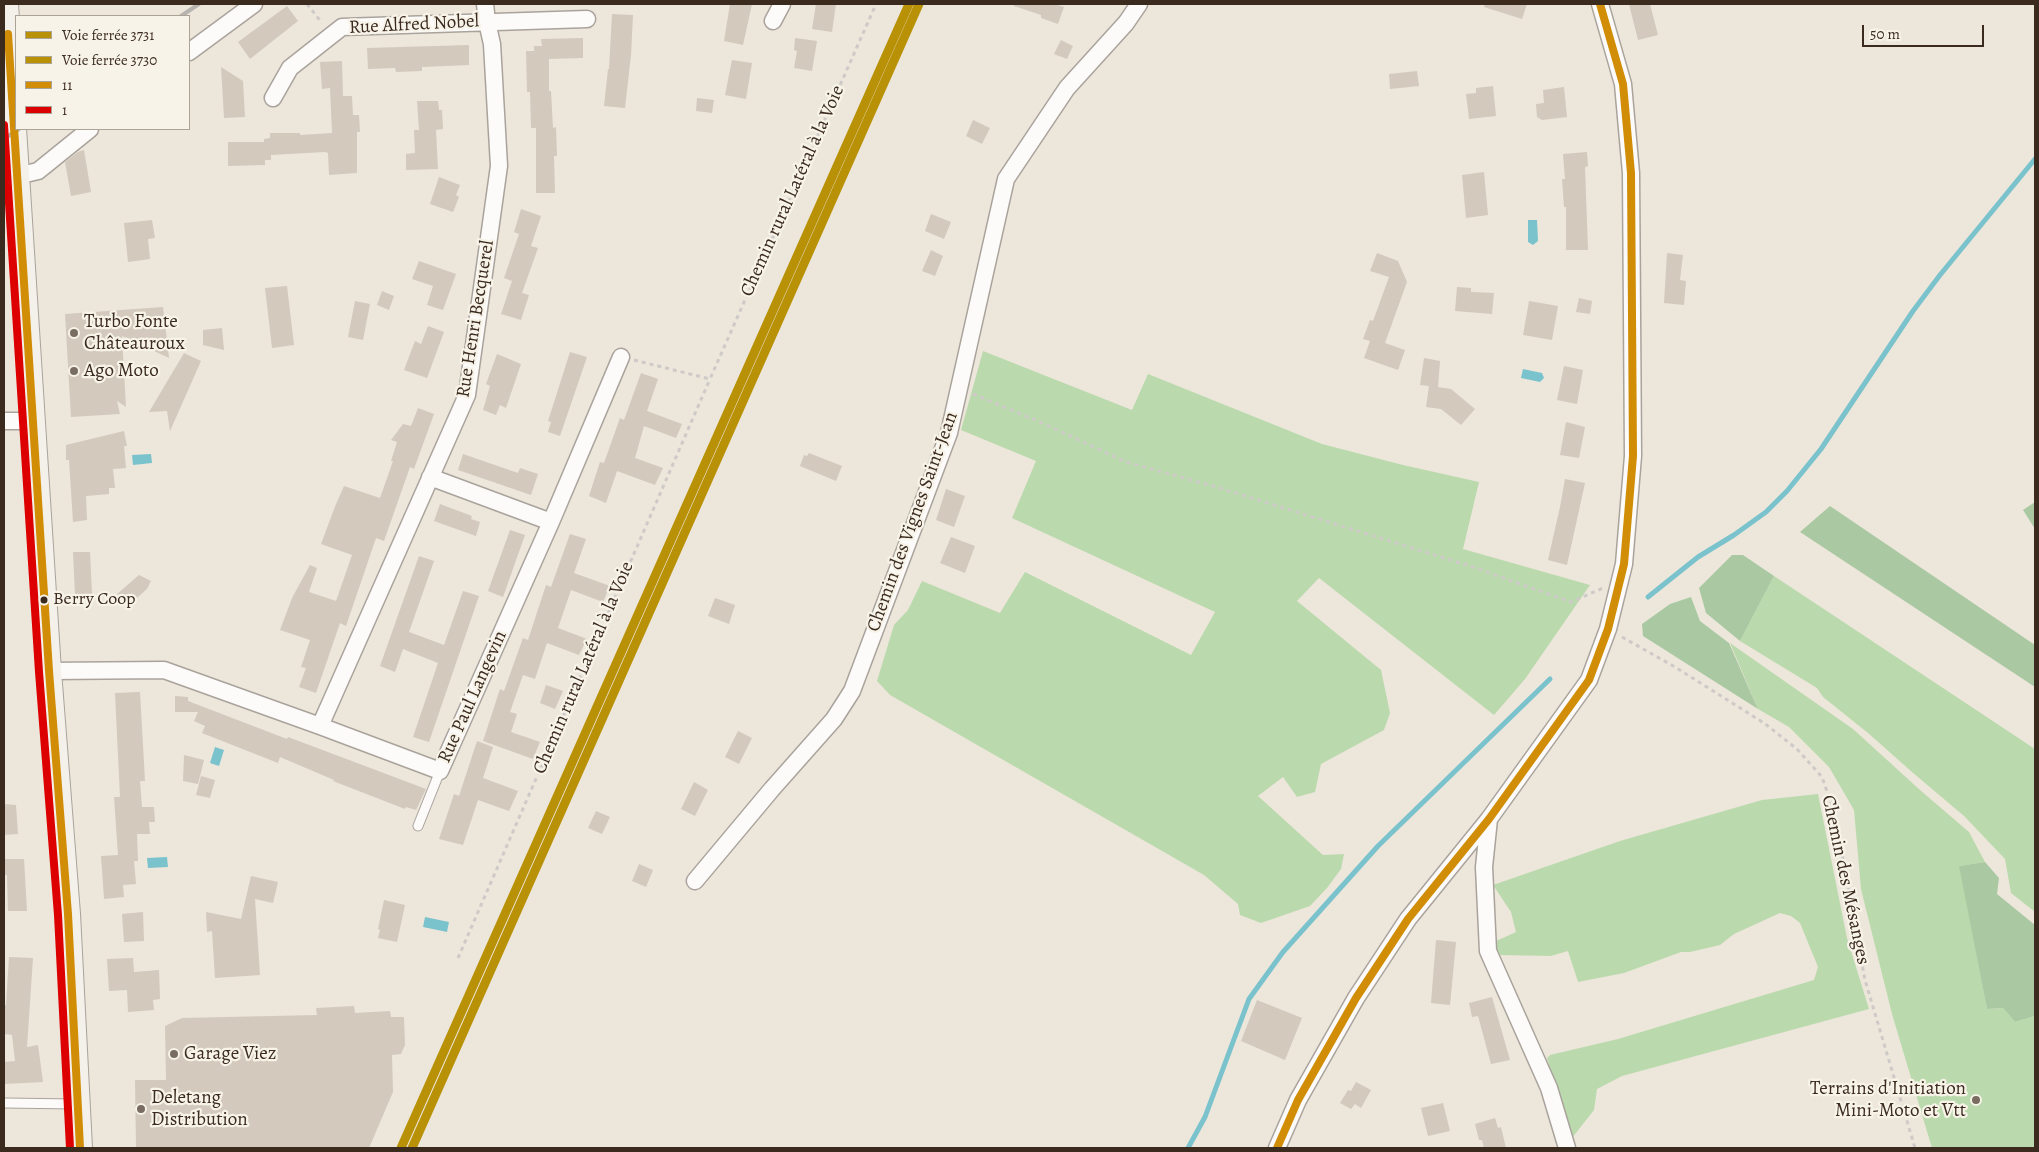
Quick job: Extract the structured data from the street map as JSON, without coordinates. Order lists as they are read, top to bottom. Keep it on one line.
{"streets":{"street":["Rue Alfred Nobel","Rue Henri Becquerel","Chemin des Vignes Saint-Jean","Rue Paul Langevin"],"path":["Chemin rural Latéral à la Voie","Chemin des Mésanges"]},"crossings":[["Rue Alfred Nobel","Rue Henri Becquerel"],["Rue Henri Becquerel","Rue Paul Langevin"]],"places":["Turbo Fonte Châteauroux","Ago Moto","Berry Coop","Garage Viez","Terrains d'Initiation Mini-Moto et Vtt","Deletang Distribution"],"lines":["rail line 3731","rail line 3730","transit line 11","transit line 1"],"legend":["Voie ferrée 3731","Voie ferrée 3730","11","1"],"scale_bar":"50 m"}
